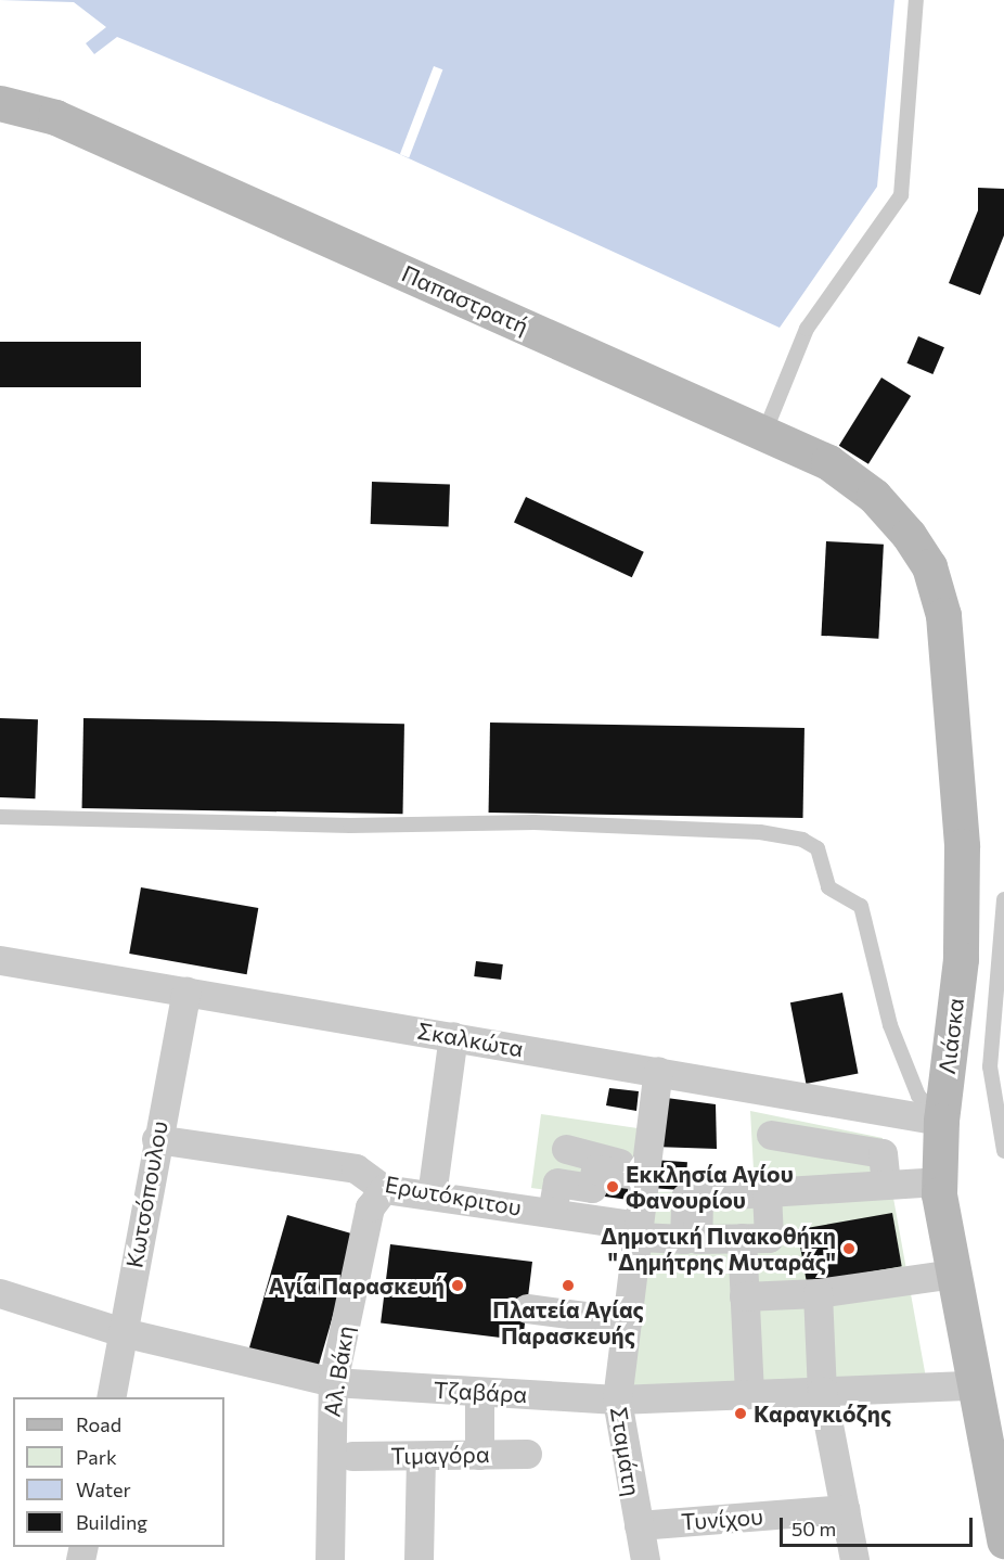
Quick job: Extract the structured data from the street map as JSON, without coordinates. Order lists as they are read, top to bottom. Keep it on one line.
{"streets":{"street":["Παπαστρατή","Λιάσκα","Σκαλκώτα","Κωτσόπουλου","Ερωτόκριτου","Αλ. Βάκη","Τζαβάρα","Σταμάτη","Τιμαγόρα","Τυνίχου"]},"crossings":[["Παπαστρατή","Λιάσκα"],["Λιάσκα","Σκαλκώτα"],["Λιάσκα","Τζαβάρα"],["Σκαλκώτα","Κωτσόπουλου"],["Σκαλκώτα","Σταμάτη"],["Κωτσόπουλου","Ερωτόκριτου"],["Κωτσόπουλου","Τζαβάρα"],["Ερωτόκριτου","Αλ. Βάκη"],["Ερωτόκριτου","Σταμάτη"],["Αλ. Βάκη","Τζαβάρα"],["Τζαβάρα","Σταμάτη"],["Σταμάτη","Τυνίχου"]],"places":["Εκκλησία Αγίου Φανουρίου","Δημοτική Πινακοθήκη \"Δημήτρης Μυταράς\"","Αγία Παρασκευή","Πλατεία Αγίας Παρασκευής","Καραγκιόζης"],"legend":["Road","Park","Water","Building"],"scale_bar":"50 m"}
